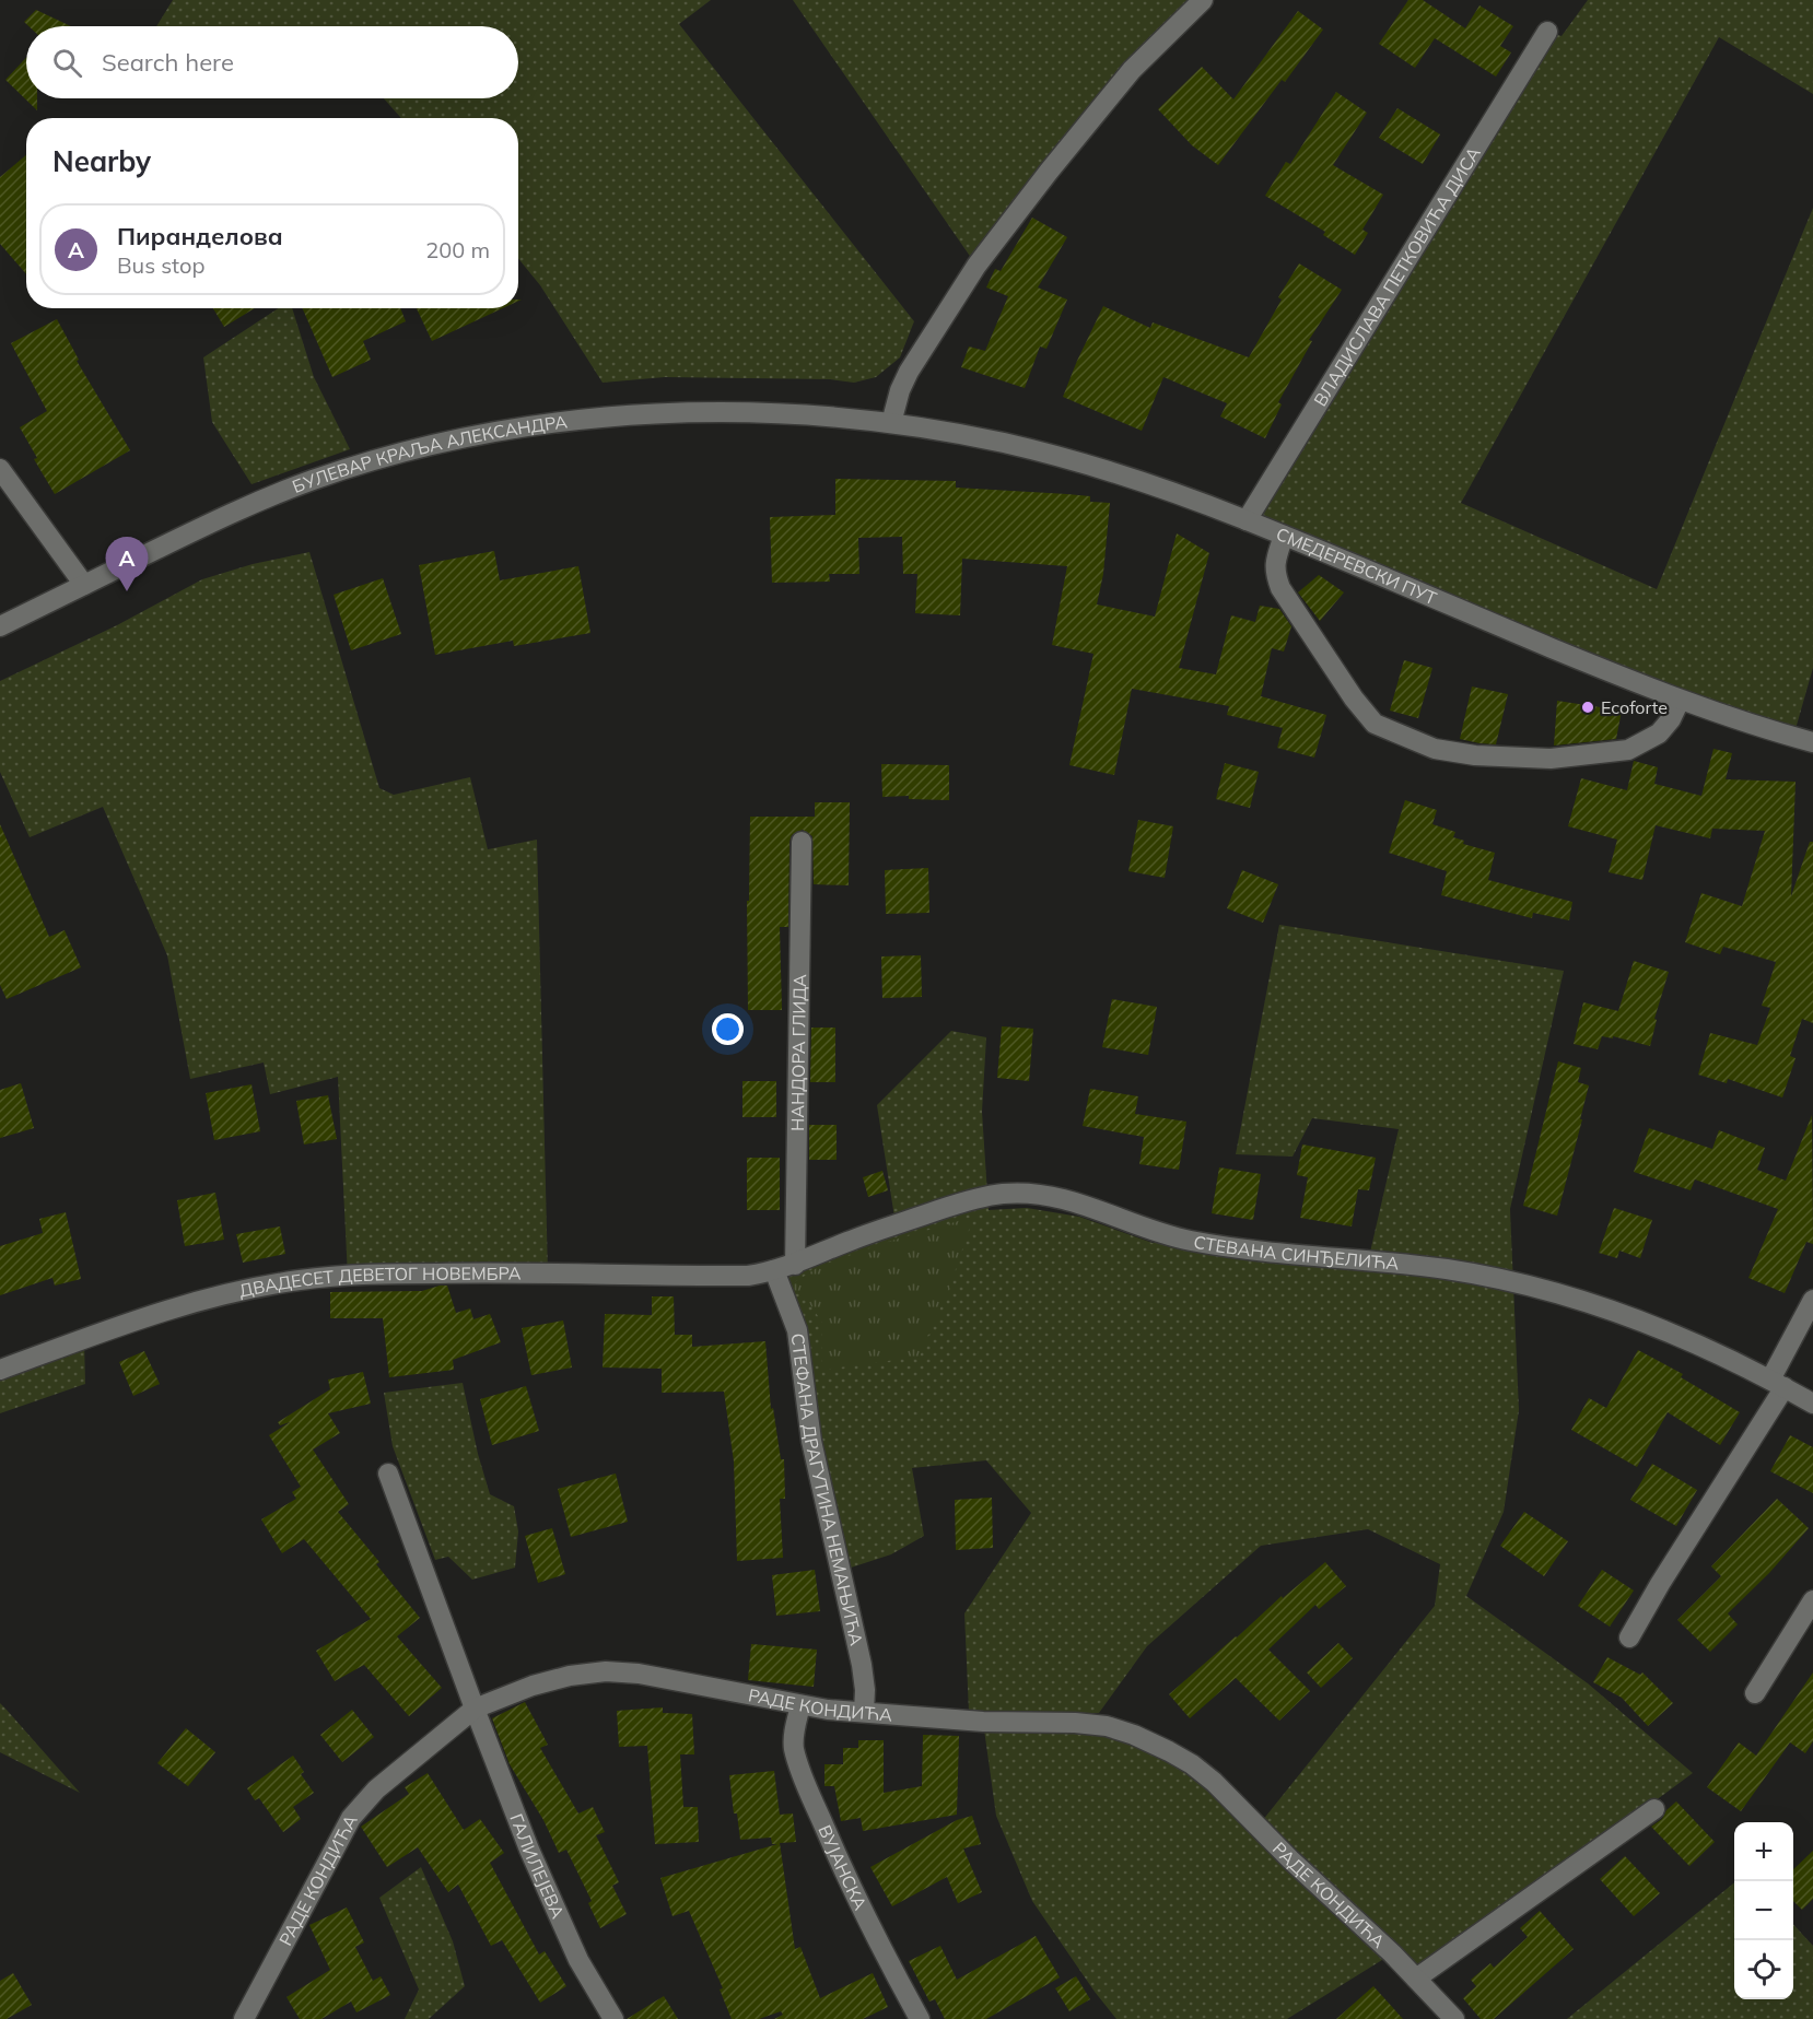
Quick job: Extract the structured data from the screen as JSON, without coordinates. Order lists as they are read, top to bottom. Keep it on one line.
{"streets":{"street":["ВЛАДИСЛАВА ПЕТКОВИЋА ДИСА","БУЛЕВАР КРАЉА АЛЕКСАНДРА","СМЕДЕРЕВСКИ ПУТ","НАНДОРА ГЛИДА","СТЕВАНА СИНЂЕЛИЋА","ДВАДЕСЕТ ДЕВЕТОГ НОВЕМБРА","СТЕФАНА ДРАГУТИНА НЕМАЊИЋА","РАДЕ КОНДИЋА","ГАЛИЛЕЈЕВА","ВУЈАНСКА"]},"crossings":[["ВЛАДИСЛАВА ПЕТКОВИЋА ДИСА","СМЕДЕРЕВСКИ ПУТ"],["БУЛЕВАР КРАЉА АЛЕКСАНДРА","СМЕДЕРЕВСКИ ПУТ"],["НАНДОРА ГЛИДА","СТЕВАНА СИНЂЕЛИЋА"],["СТЕВАНА СИНЂЕЛИЋА","ДВАДЕСЕТ ДЕВЕТОГ НОВЕМБРА"],["СТЕВАНА СИНЂЕЛИЋА","СТЕФАНА ДРАГУТИНА НЕМАЊИЋА"],["ДВАДЕСЕТ ДЕВЕТОГ НОВЕМБРА","СТЕФАНА ДРАГУТИНА НЕМАЊИЋА"],["СТЕФАНА ДРАГУТИНА НЕМАЊИЋА","РАДЕ КОНДИЋА"],["РАДЕ КОНДИЋА","ГАЛИЛЕЈЕВА"],["РАДЕ КОНДИЋА","ВУЈАНСКА"]],"places":["Ecoforte"],"page":{"search":"Search here","heading":"Nearby","list":[{"mark":"A","name":"Пиранделова","note":"Bus stop","value":"200 m"}],"pins":"A","map_buttons":["+","−"]}}
